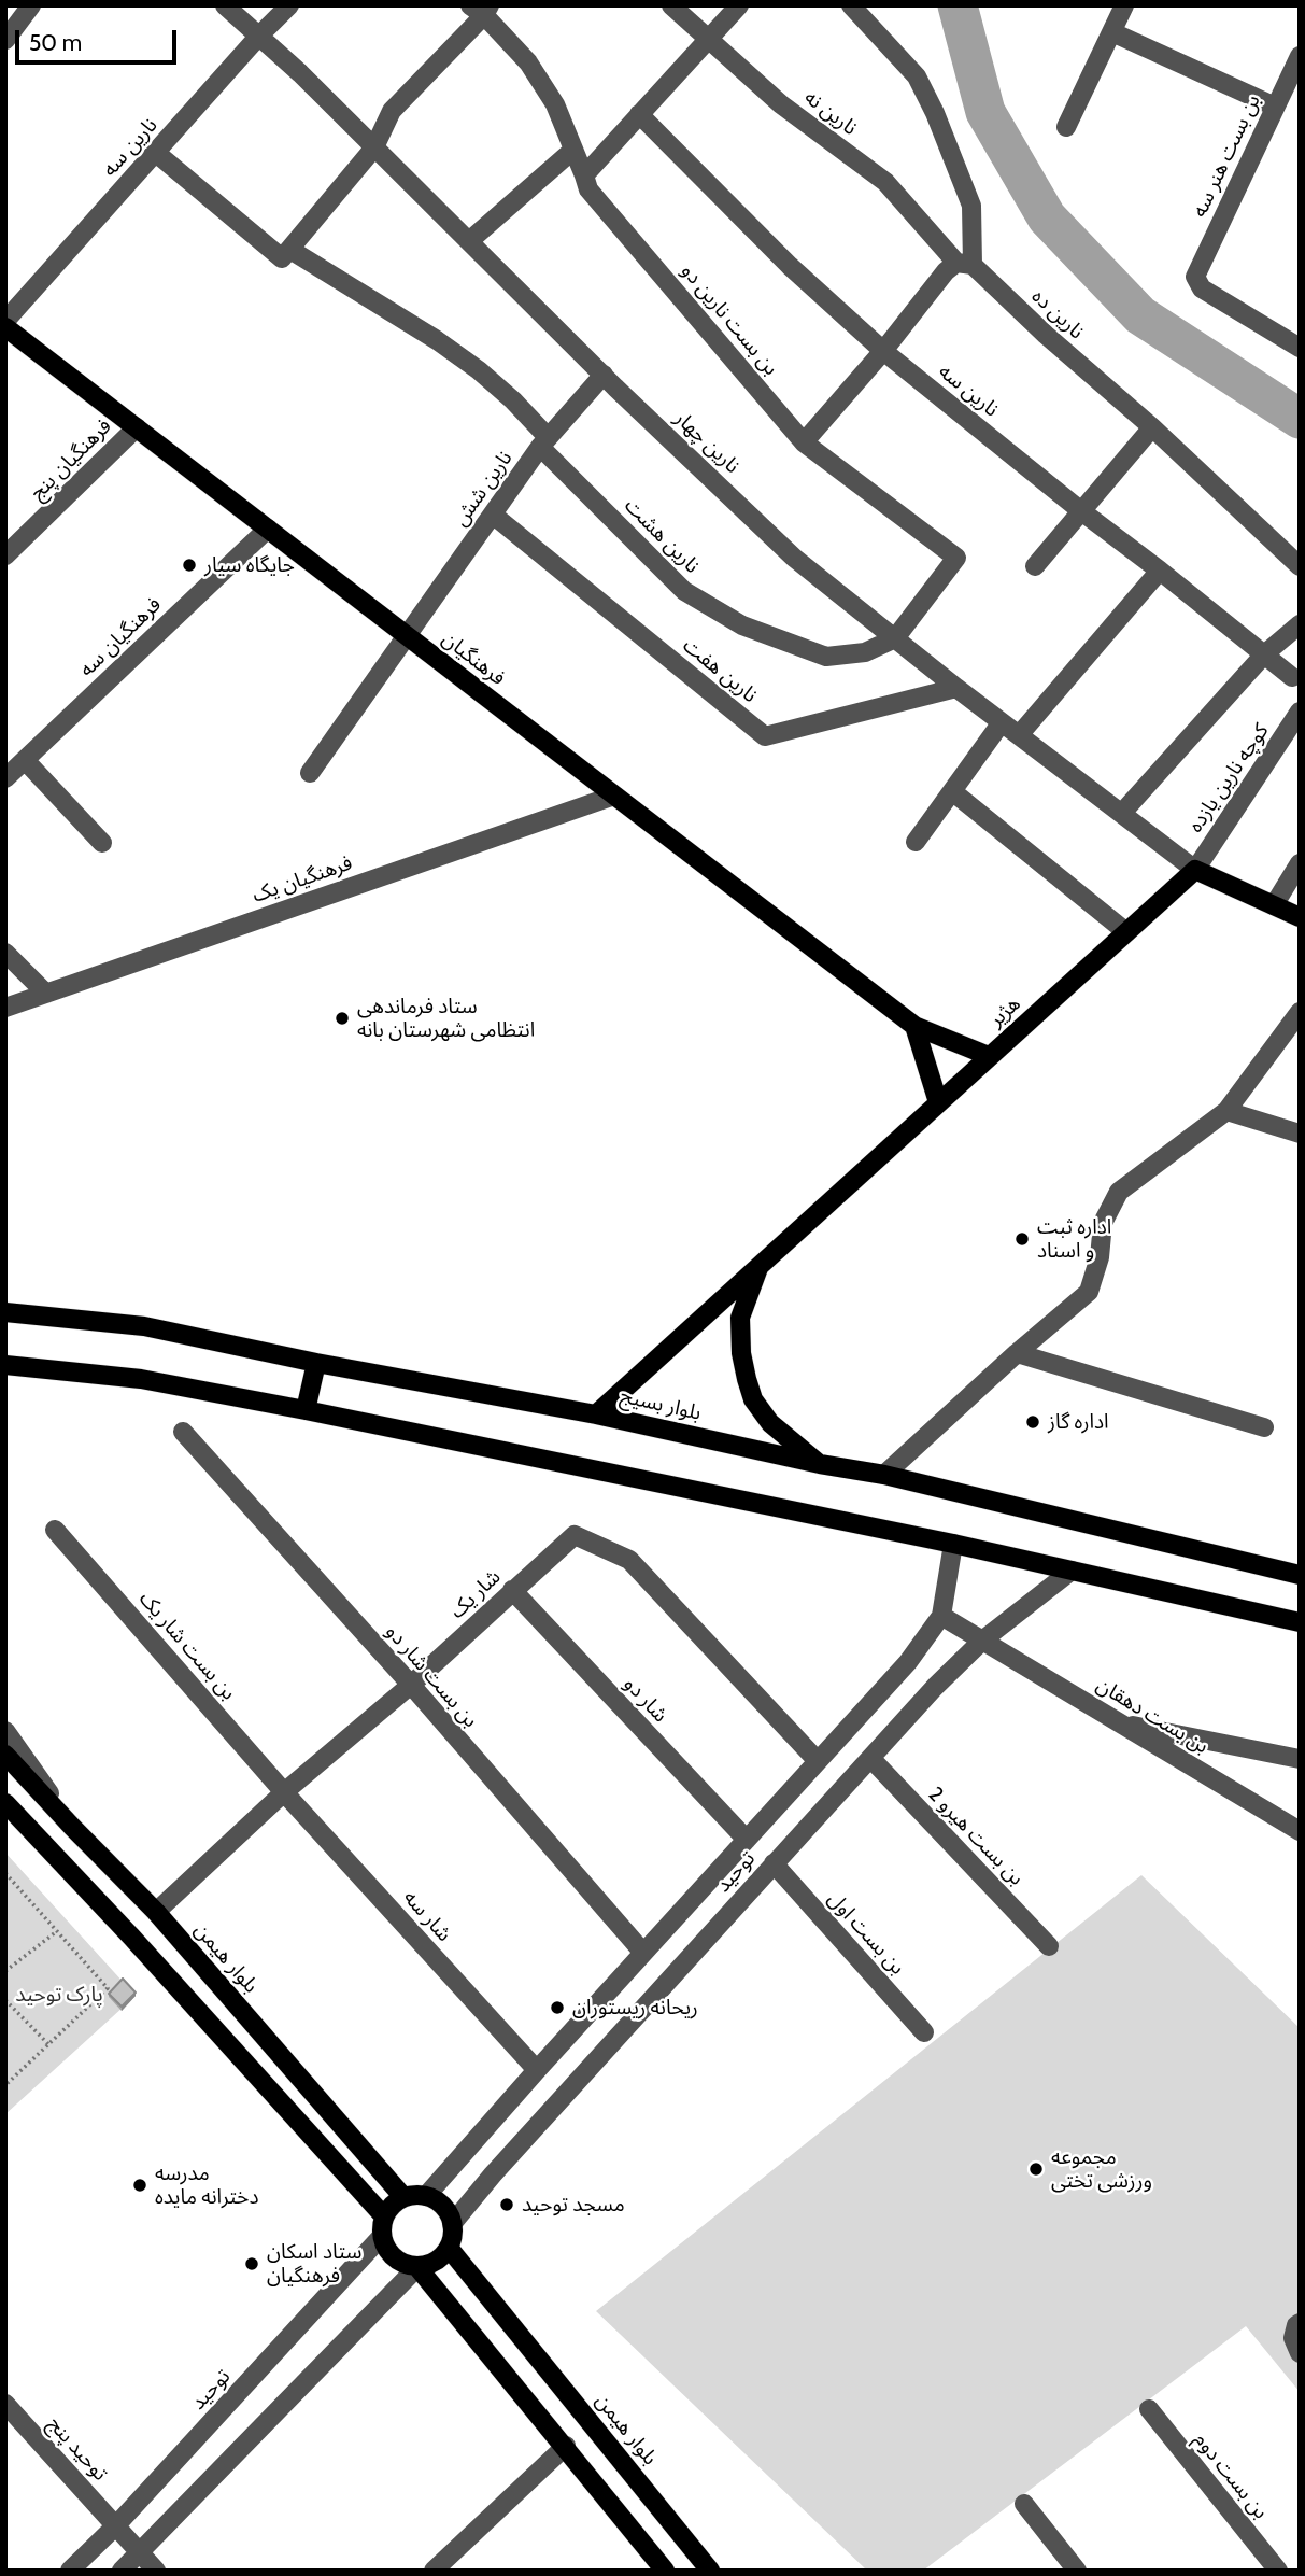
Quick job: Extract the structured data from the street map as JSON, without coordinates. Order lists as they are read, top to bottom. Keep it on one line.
{"streets":{"main road":["فرهنگیان","هژیر","بلوار بسیج","بلوار هیمن"],"street":["نارین نه","نارین سه","بن بست هنر سه","نارین ده","بن بست نارین دو","نارین چهار","فرهنگیان پنج","نارین شش","نارین هشت","فرهنگیان سه","نارین هفت","کوچه نارین یازده","فرهنگیان یک","شار یک","بن بست شار یک","بن بست شار دو","شار دو","بن بست دهقان","بن بست هیرو 2","توحید","شار سه","بن بست اول","توحید پنج","بن بست دوم"]},"crossings":[["نارین نه","نارین ده"],["نارین سه","نارین چهار"],["نارین سه","نارین هشت"],["بن بست نارین دو","نارین چهار"],["بن بست نارین دو","نارین هشت"],["نارین چهار","نارین شش"],["نارین چهار","نارین هشت"],["نارین چهار","نارین هفت"],["نارین چهار","کوچه نارین یازده"],["نارین چهار","هژیر"],["فرهنگیان پنج","فرهنگیان"],["نارین شش","نارین هشت"],["نارین شش","فرهنگیان"],["نارین شش","نارین هفت"],["فرهنگیان سه","فرهنگیان"],["فرهنگیان","فرهنگیان یک"],["فرهنگیان","هژیر"],["کوچه نارین یازده","هژیر"],["هژیر","بلوار بسیج"],["شار یک","بن بست شار یک"],["شار یک","بن بست شار دو"],["شار یک","شار دو"],["شار یک","توحید"],["شار یک","شار سه"],["شار یک","بلوار هیمن"],["بن بست شار یک","شار سه"],["بن بست شار دو","توحید"],["شار دو","توحید"],["بن بست دهقان","توحید"],["بن بست هیرو 2","توحید"],["توحید","شار سه"],["توحید","بن بست اول"],["توحید","بلوار هیمن"],["توحید","توحید پنج"]],"parks":["پارک توحید"],"places":["جایگاه سیار","ستاد فرماندهی انتظامی شهرستان بانه","اداره ثبت و اسناد","اداره گاز","ریحانە ریستوران","مجموعه ورزشی تختی","مدرسه دخترانه مایده","مسجد توحید","ستاد اسکان فرهنگیان"],"scale_bar":"50 m"}
